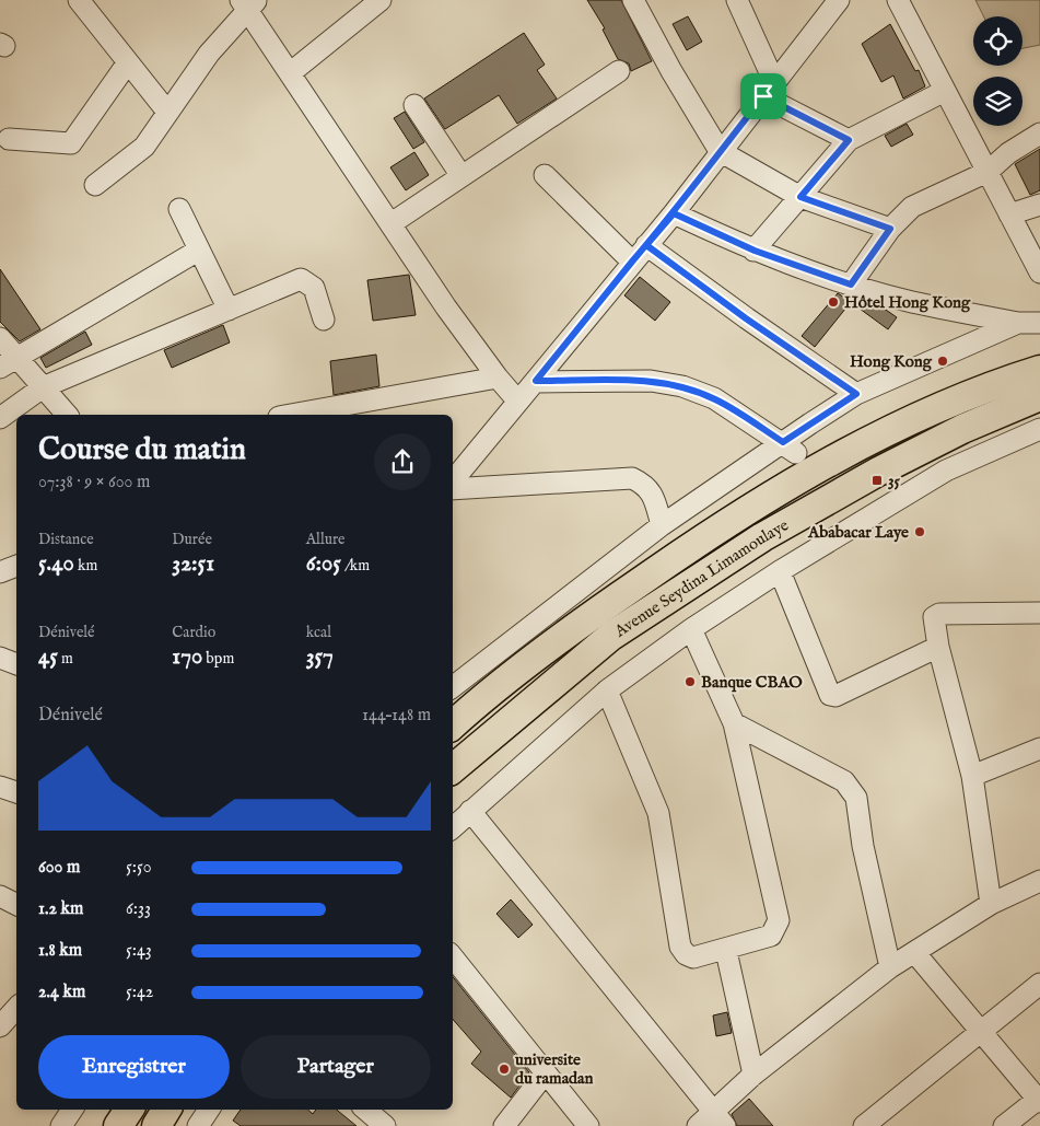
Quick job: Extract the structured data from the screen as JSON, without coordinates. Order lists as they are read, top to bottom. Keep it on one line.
{"streets":{"highway":["Avenue Seydina Limamoulaye"]},"places":{"other":["Hôtel Hong Kong","Hong Kong","Ababacar Laye","Banque CBAO","universite du ramadan"],"transit":["35"]},"page":{"heading":["Course du matin","07:38 · 9 × 600 m"],"stats":[["Distance","5.40 km"],["Durée","32:51"],["Allure","6:05 /km"],["Dénivelé","45 m"],["Cardio","170 bpm"],["kcal","357"]],"chart":["Dénivelé","144–148 m"],"list":[{"name":"600 m","note":"5:50"},{"name":"1.2 km","note":"6:33"},{"name":"1.8 km","note":"5:43"},{"name":"2.4 km","note":"5:42"}],"buttons":["Enregistrer","Partager"]}}
